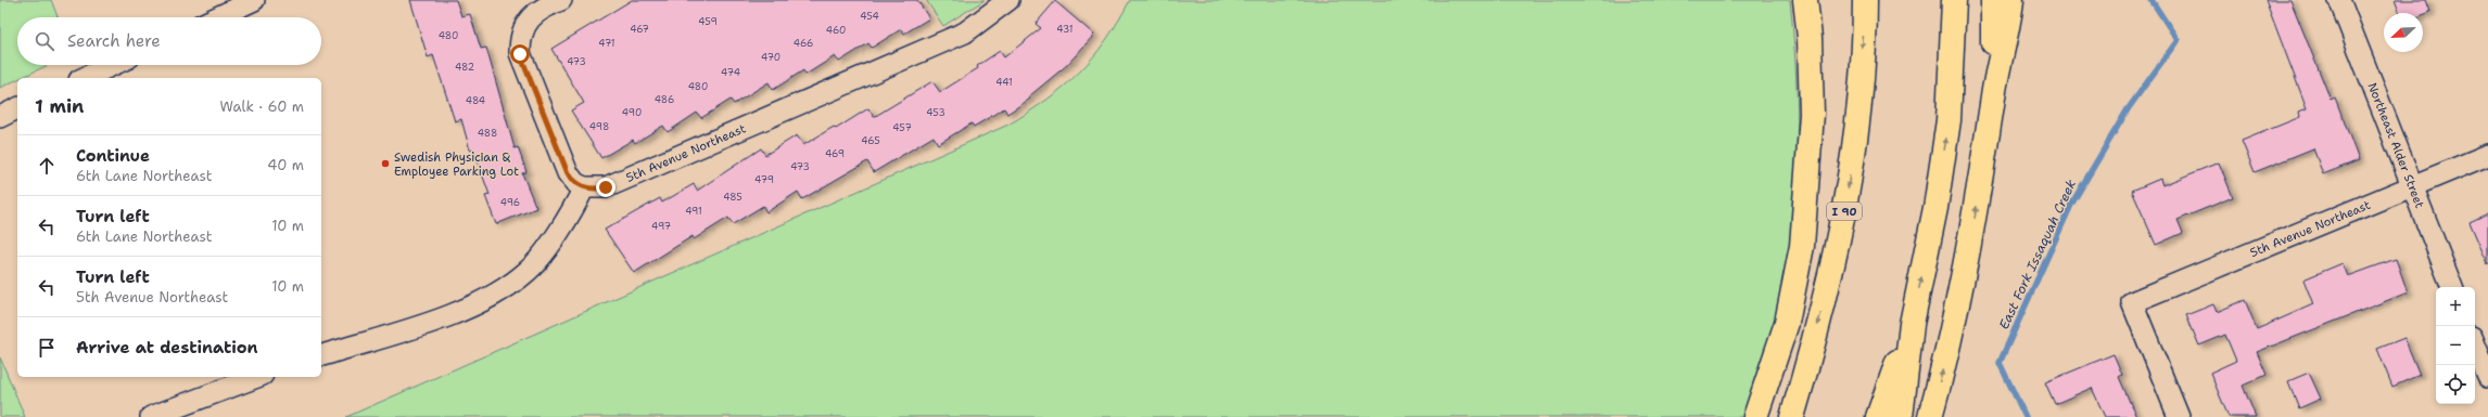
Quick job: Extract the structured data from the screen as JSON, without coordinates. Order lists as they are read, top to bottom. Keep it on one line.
{"streets":{"highway":["I 90"],"street":["Northeast Alder Street","5th Avenue Northeast"]},"crossings":[["Northeast Alder Street","5th Avenue Northeast"]],"water":["East Fork Issaquah Creek"],"places":["Swedish Physician & Employee Parking Lot"],"house_numbers":["454","459","467","431","460","480","471","466","470","473","482","474","441","480","486","484","490","453","498","457","488","465","469","473","479","485","496","491","497"],"north":"bottom left","page":{"search":"Search here","heading":["1 min","Walk · 60 m"],"list":[["Continue","6th Lane Northeast","40 m"],["Turn left","6th Lane Northeast","10 m"],["Turn left","5th Avenue Northeast","10 m"],"Arrive at destination"],"map_buttons":["+","−"]}}
